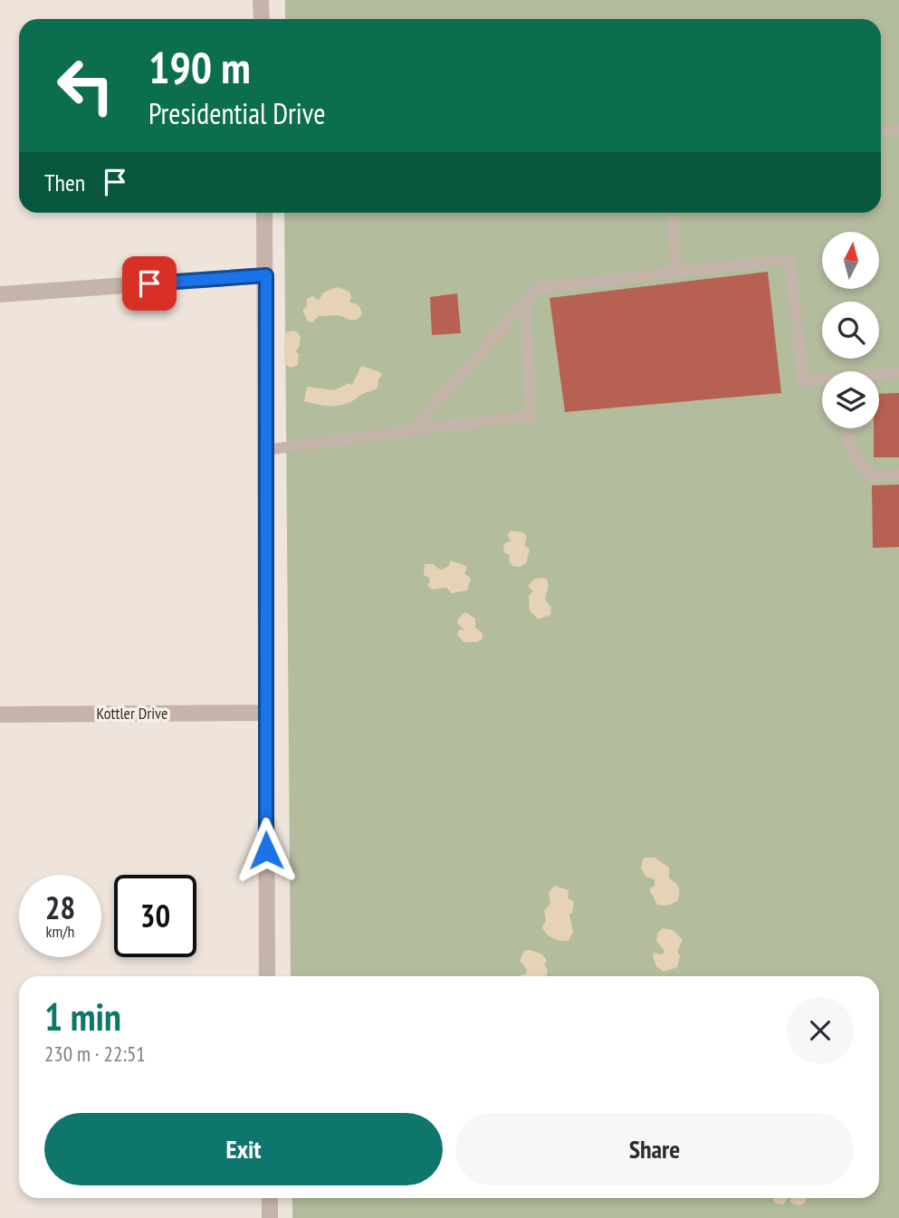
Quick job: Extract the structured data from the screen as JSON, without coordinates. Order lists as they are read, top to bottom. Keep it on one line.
{"streets":{"street":["Kottler Drive"]},"north":"top","page":{"turn":["190 m","Presidential Drive"],"then":"Then","speed":"28 km/h","limit":"30","heading":["1 min","230 m · 22:51"],"buttons":["Exit","Share"]}}
